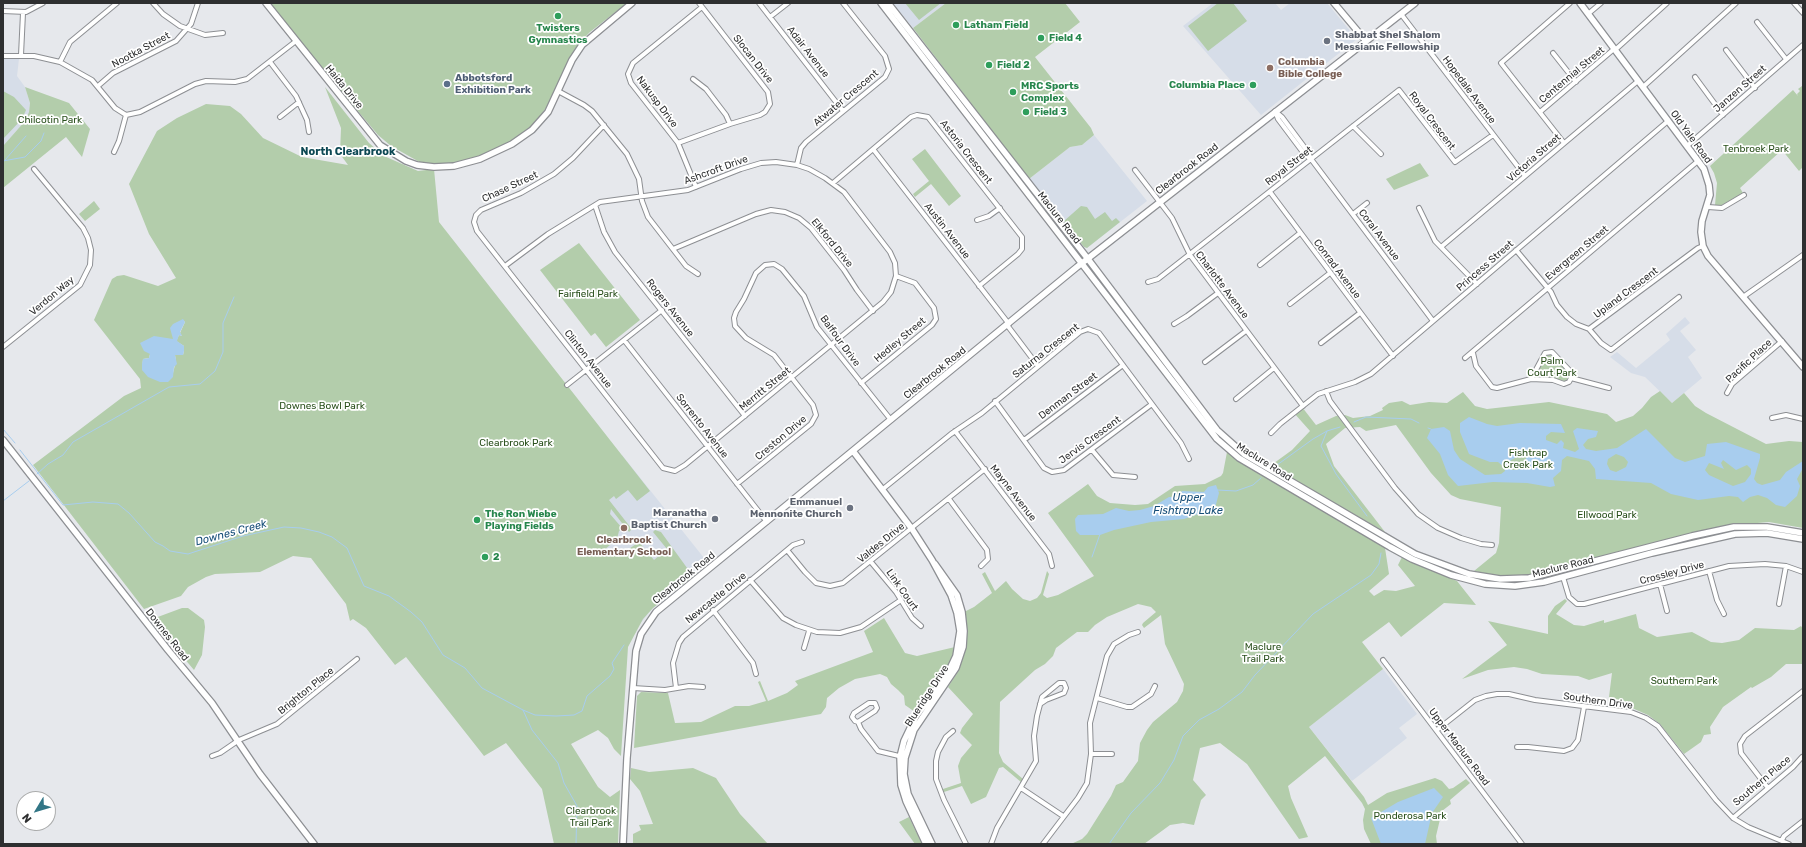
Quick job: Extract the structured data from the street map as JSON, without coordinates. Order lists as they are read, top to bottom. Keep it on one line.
{"streets":{"main road":["Haida Drive","Old Yale Road","Clearbrook Road","Maclure Road","Downes Road","Blueridge Drive"],"street":["Nootka Street","Adair Avenue","Slocan Drive","Centennial Street","Janzen Street","Hopedale Avenue","Atwater Crescent","Nakusp Drive","Royal Crescent","Astoria Crescent","Victoria Street","Royal Street","Ashcroft Drive","Chase Street","Austin Avenue","Coral Avenue","Elkford Drive","Evergreen Street","Princess Street","Conrad Avenue","Charlotte Avenue","Upland Crescent","Verdon Way","Rogers Avenue","Hedley Street","Balfour Drive","Saturna Crescent","Clinton Avenue","Pacific Place","Merritt Street","Denman Street","Sorrento Avenue","Creston Drive","Jervis Crescent","Mayne Avenue","Valdes Drive","Crossley Drive","Link Court","Newcastle Drive","Brighton Place","Southern Drive","Upper Maclure Road","Southern Place"]},"crossings":[["Adair Avenue","Atwater Crescent"],["Slocan Drive","Nakusp Drive"],["Centennial Street","Old Yale Road"],["Janzen Street","Old Yale Road"],["Hopedale Avenue","Royal Crescent"],["Hopedale Avenue","Victoria Street"],["Hopedale Avenue","Clearbrook Road"],["Atwater Crescent","Ashcroft Drive"],["Nakusp Drive","Ashcroft Drive"],["Royal Crescent","Royal Street"],["Old Yale Road","Victoria Street"],["Old Yale Road","Evergreen Street"],["Old Yale Road","Princess Street"],["Old Yale Road","Upland Crescent"],["Old Yale Road","Pacific Place"],["Astoria Crescent","Ashcroft Drive"],["Astoria Crescent","Austin Avenue"],["Royal Street","Coral Avenue"],["Royal Street","Conrad Avenue"],["Royal Street","Charlotte Avenue"],["Clearbrook Road","Maclure Road"],["Clearbrook Road","Austin Avenue"],["Clearbrook Road","Coral Avenue"],["Clearbrook Road","Charlotte Avenue"],["Clearbrook Road","Balfour Drive"],["Clearbrook Road","Sorrento Avenue"],["Clearbrook Road","Blueridge Drive"],["Ashcroft Drive","Rogers Avenue"],["Ashcroft Drive","Hedley Street"],["Ashcroft Drive","Clinton Avenue"],["Chase Street","Clinton Avenue"],["Maclure Road","Crossley Drive"],["Austin Avenue","Saturna Crescent"],["Coral Avenue","Princess Street"],["Evergreen Street","Upland Crescent"],["Princess Street","Conrad Avenue"],["Princess Street","Charlotte Avenue"],["Princess Street","Upland Crescent"],["Rogers Avenue","Merritt Street"],["Hedley Street","Balfour Drive"],["Balfour Drive","Merritt Street"],["Balfour Drive","Creston Drive"],["Saturna Crescent","Denman Street"],["Saturna Crescent","Jervis Crescent"],["Saturna Crescent","Mayne Avenue"],["Saturna Crescent","Blueridge Drive"],["Clinton Avenue","Merritt Street"],["Clinton Avenue","Sorrento Avenue"],["Merritt Street","Sorrento Avenue"],["Merritt Street","Creston Drive"],["Denman Street","Jervis Crescent"],["Sorrento Avenue","Creston Drive"],["Mayne Avenue","Valdes Drive"],["Valdes Drive","Link Court"],["Valdes Drive","Newcastle Drive"],["Valdes Drive","Blueridge Drive"],["Downes Road","Brighton Place"],["Southern Drive","Upper Maclure Road"],["Southern Drive","Southern Place"]],"districts":["North Clearbrook"],"water":["Upper Fishtrap Lake","Downes Creek"],"parks":["Chilcotin Park","Tenbroek Park","Fairfield Park","Palm Court Park","Downes Bowl Park","Clearbrook Park","Fishtrap Creek Park","Ellwood Park","Maclure Trail Park","Southern Park","Clearbrook Trail Park","Ponderosa Park"],"places":["Twisters Gymnastics","Latham Field","Field 4","Shabbat Shel Shalom Messianic Fellowship","Field 2","Columbia Bible College","Abbotsford Exhibition Park","Columbia Place","MRC Sports Complex","Field 3","Emmanuel Mennonite Church","Maranatha Baptist Church","The Ron Wiebe Playing Fields","Clearbrook Elementary School","2"],"north":"bottom left"}
